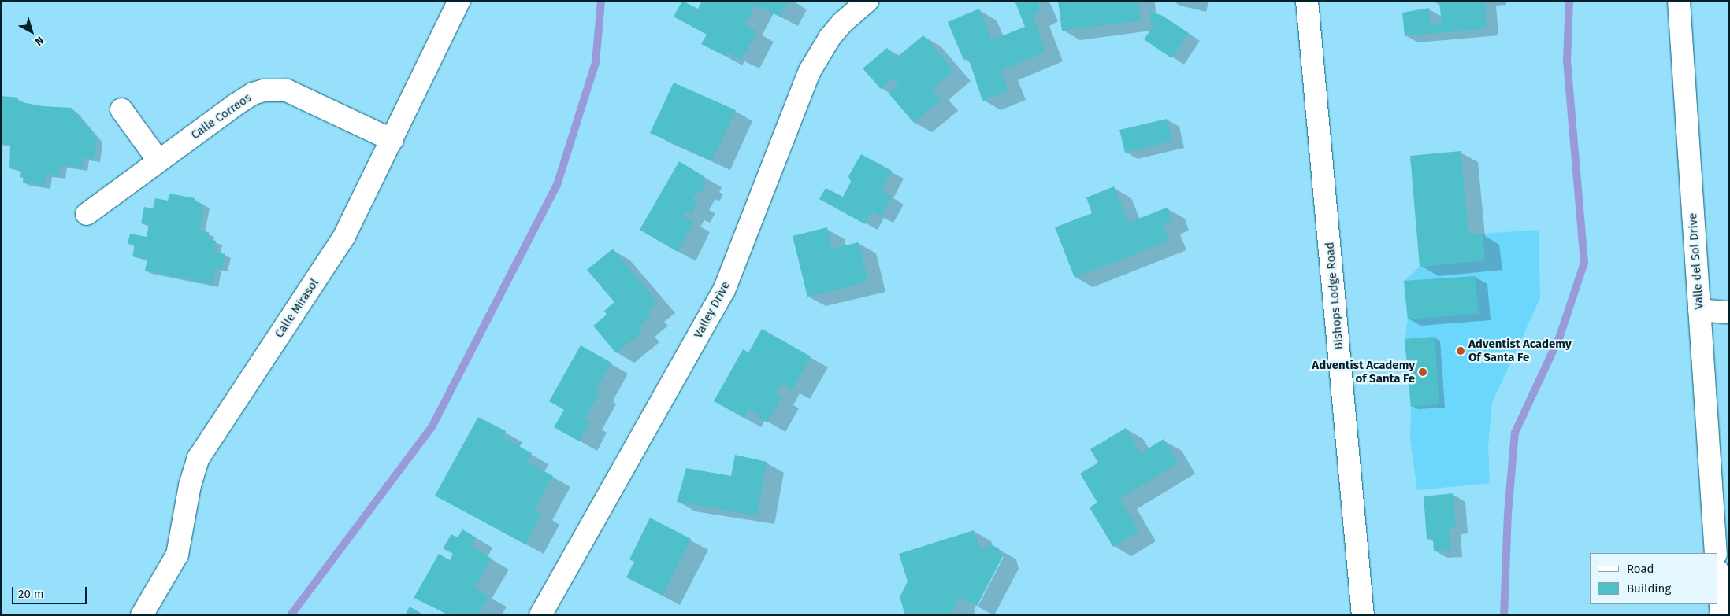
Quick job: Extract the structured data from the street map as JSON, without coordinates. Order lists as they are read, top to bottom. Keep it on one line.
{"streets":{"street":["Calle Correos","Valle del Sol Drive","Bishops Lodge Road","Calle Mirasol","Valley Drive"]},"crossings":[["Calle Correos","Calle Mirasol"]],"places":["Adventist Academy Of Santa Fe","Adventist Academy of Santa Fe"],"legend":["Road","Building"],"scale_bar":"20 m","north":"bottom right"}
